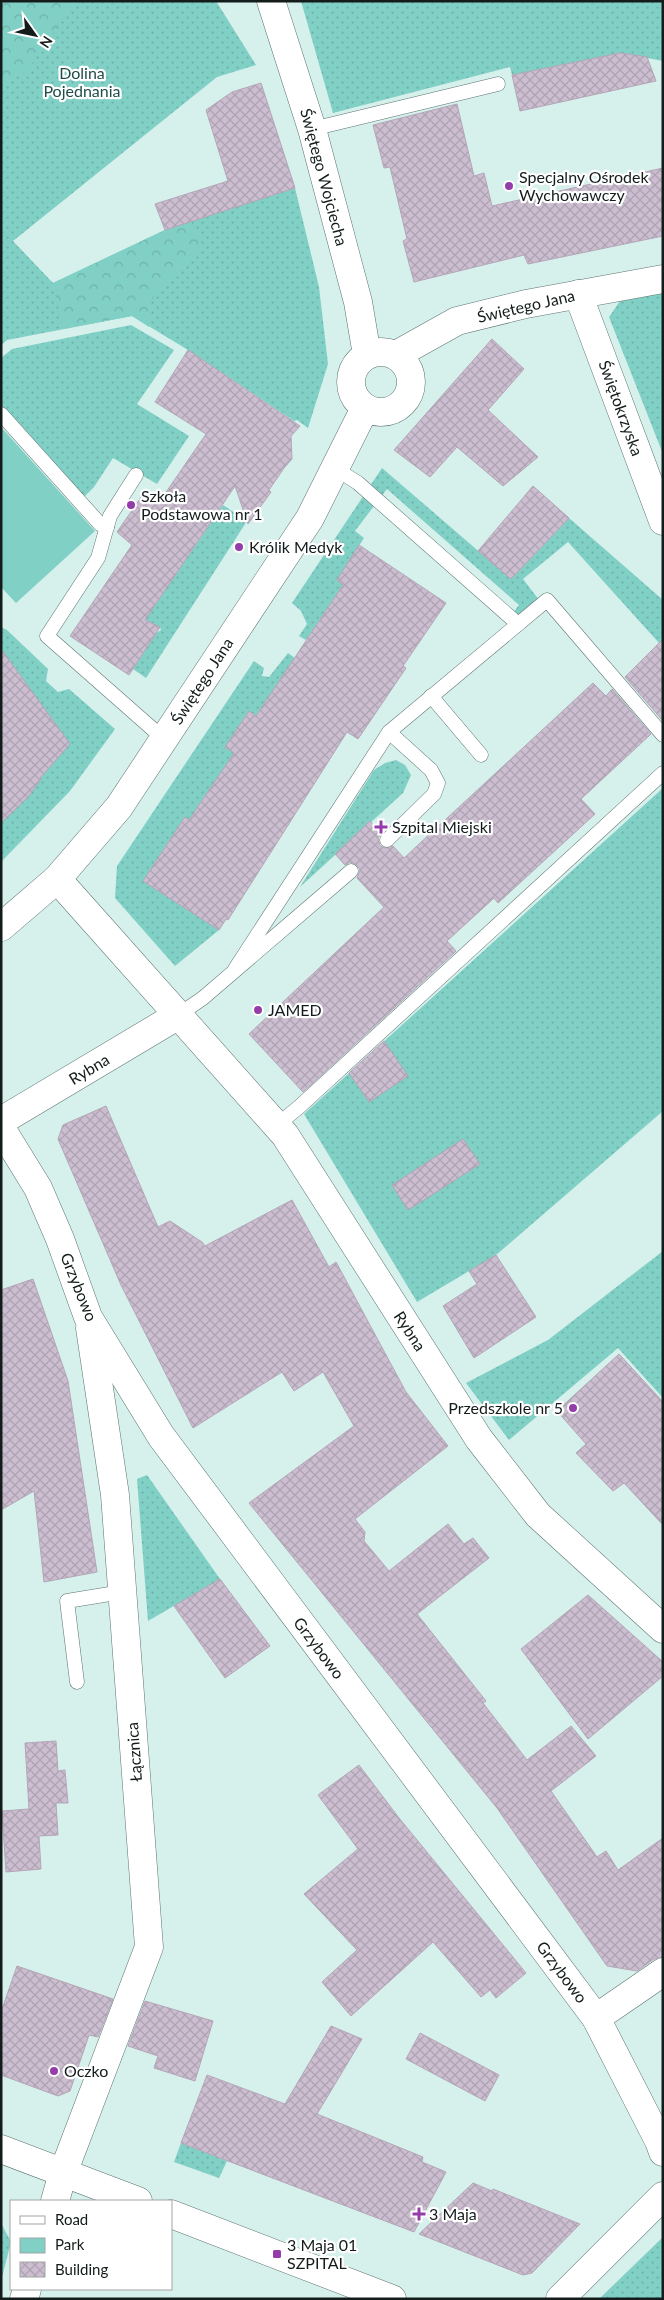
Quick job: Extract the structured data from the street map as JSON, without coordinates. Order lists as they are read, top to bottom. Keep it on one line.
{"streets":{"street":["Świętego Wojciecha","Świętego Jana","Świętokrzyska","Rybna","Grzybowo","Łącznica"]},"crossings":[["Świętego Wojciecha","Świętego Jana"],["Świętego Jana","Świętokrzyska"],["Świętego Jana","Rybna"],["Grzybowo","Łącznica"]],"parks":["Dolina Pojednania"],"places":{"other":["Specjalny Ośrodek Wychowawczy","Szkoła Podstawowa nr 1","Królik Medyk","JAMED","Przedszkole nr 5","Oczko"],"health":["Szpital Miejski","3 Maja"],"transit":["3 Maja 01 SZPITAL"]},"legend":["Road","Park","Building"],"north":"bottom right"}
